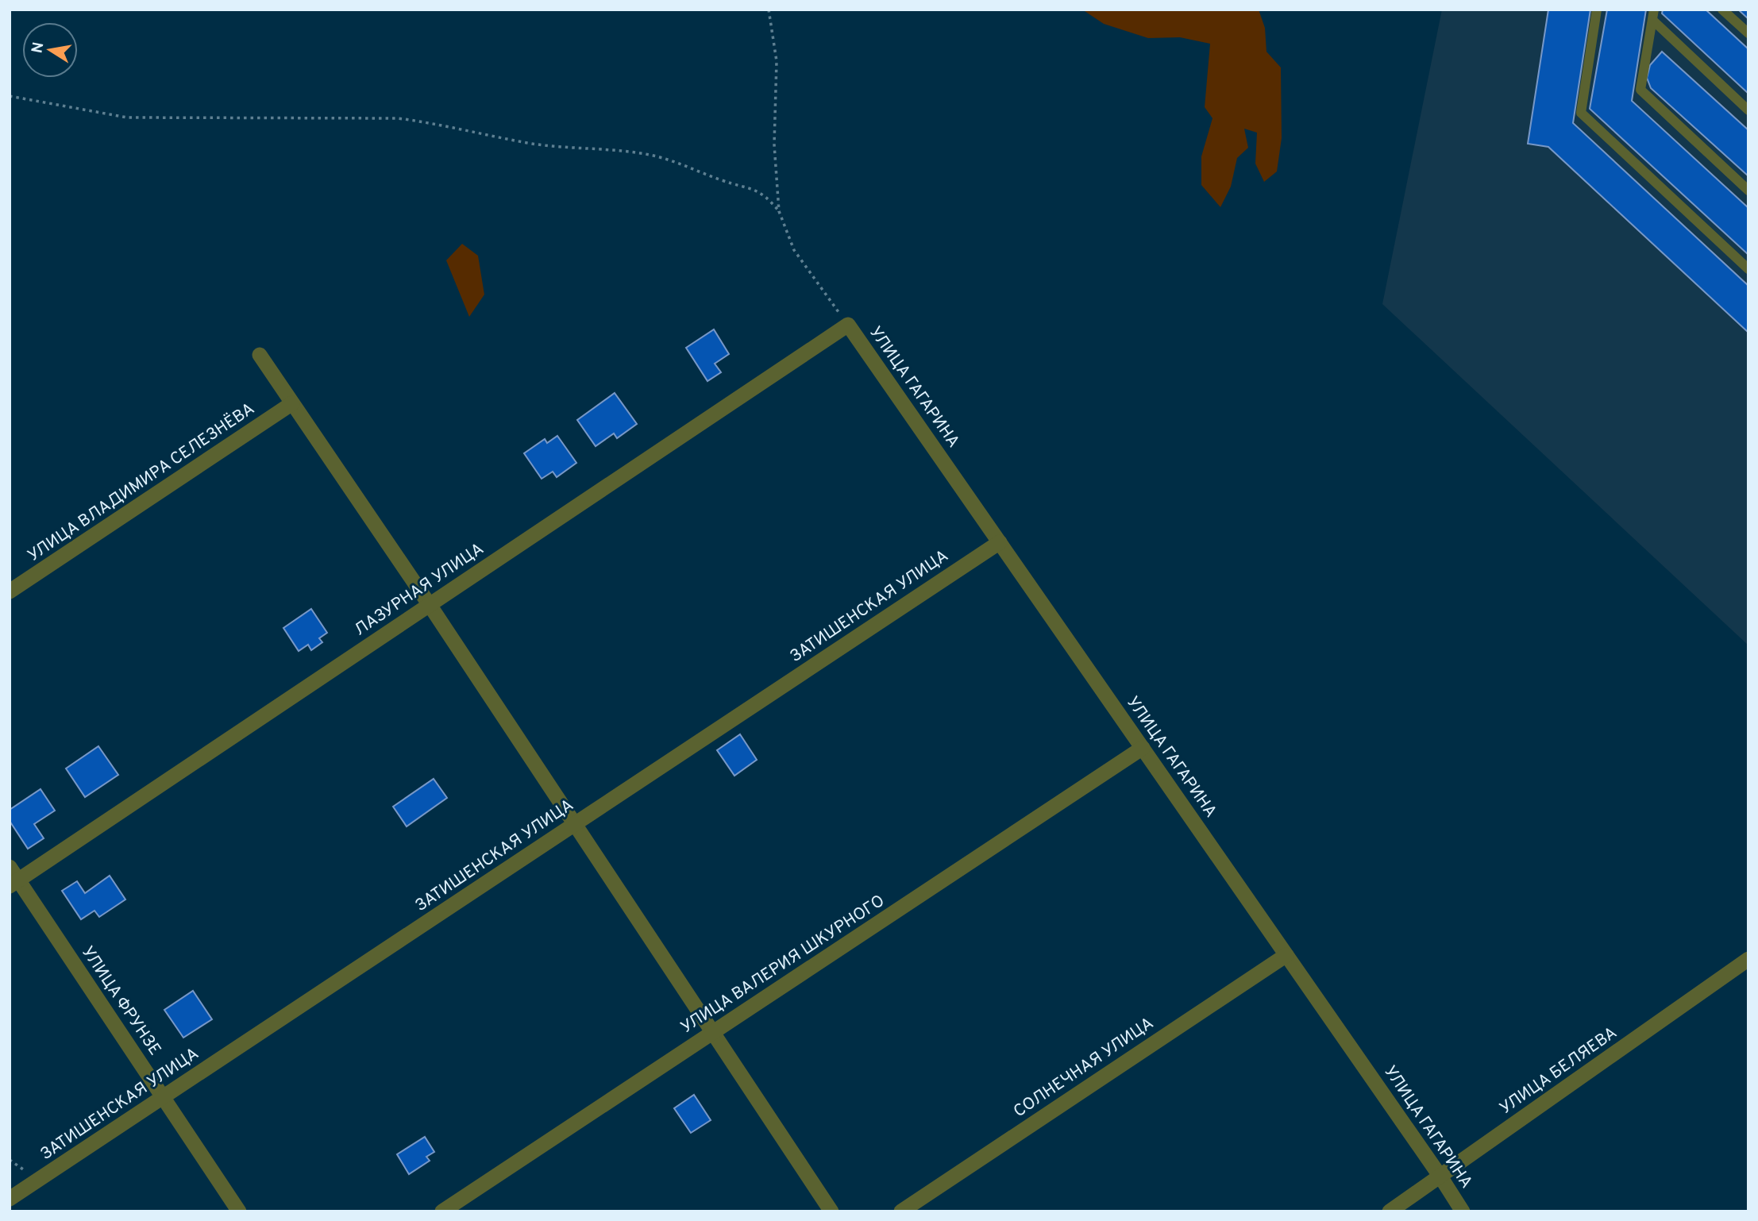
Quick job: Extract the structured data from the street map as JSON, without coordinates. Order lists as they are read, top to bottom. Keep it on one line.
{"streets":{"street":["УЛИЦА ГАГАРИНА","УЛИЦА ВЛАДИМИРА СЕЛЕЗНЁВА","ЛАЗУРНАЯ УЛИЦА","ЗАТИШЕНСКАЯ УЛИЦА","УЛИЦА ВАЛЕРИЯ ШКУРНОГО","УЛИЦА ФРУНЗЕ","СОЛНЕЧНАЯ УЛИЦА","УЛИЦА БЕЛЯЕВА"]},"crossings":[["УЛИЦА ГАГАРИНА","ЛАЗУРНАЯ УЛИЦА"],["УЛИЦА ГАГАРИНА","ЗАТИШЕНСКАЯ УЛИЦА"],["УЛИЦА ГАГАРИНА","УЛИЦА ВАЛЕРИЯ ШКУРНОГО"],["УЛИЦА ГАГАРИНА","СОЛНЕЧНАЯ УЛИЦА"],["УЛИЦА ГАГАРИНА","УЛИЦА БЕЛЯЕВА"],["ЛАЗУРНАЯ УЛИЦА","УЛИЦА ФРУНЗЕ"],["ЗАТИШЕНСКАЯ УЛИЦА","УЛИЦА ФРУНЗЕ"]],"north":"left"}
